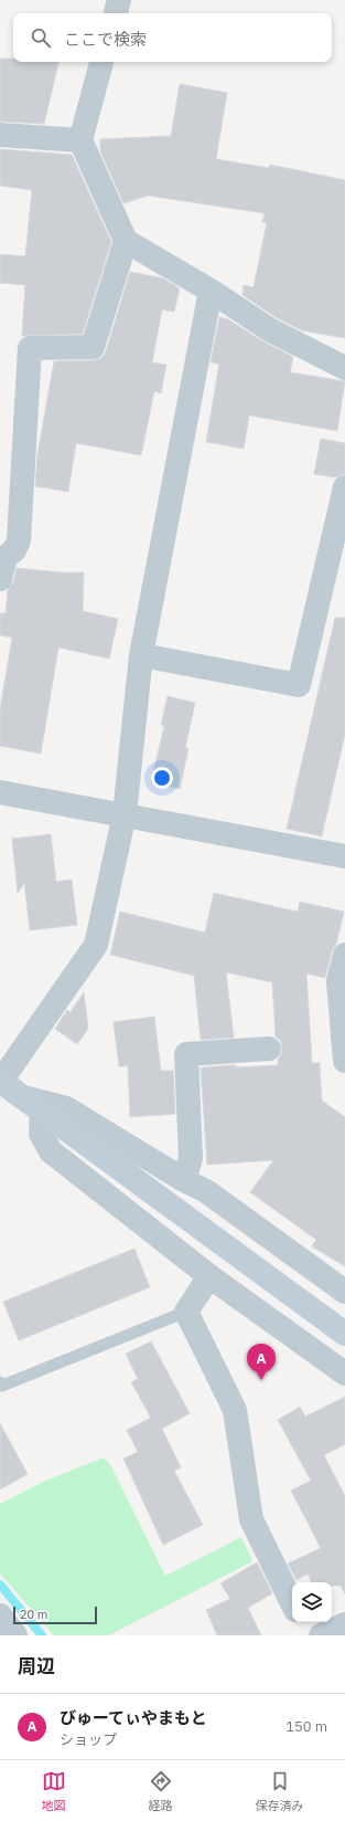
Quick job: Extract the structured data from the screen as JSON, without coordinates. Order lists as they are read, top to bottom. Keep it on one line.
{"scale_bar":"20 m","page":{"search":"ここで検索","pins":"A","scale":"20 m","heading":"周辺","list":[{"mark":"A","name":"びゅーてぃやまもと","note":"ショップ","value":"150 m"}],"nav":["地図","経路","保存済み"]}}
